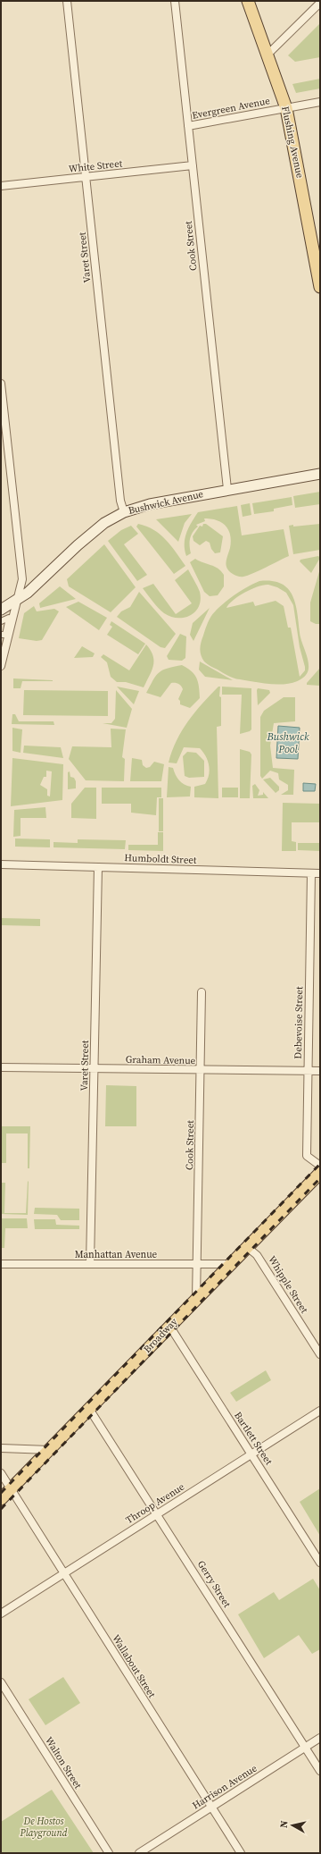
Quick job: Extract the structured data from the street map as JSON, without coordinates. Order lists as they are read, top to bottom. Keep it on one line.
{"streets":{"main road":["Flushing Avenue","Bushwick Avenue","Broadway"],"street":["Evergreen Avenue","White Street","Cook Street","Varet Street","Humboldt Street","Debevoise Street","Graham Avenue","Manhattan Avenue","Whipple Street","Bartlett Street","Throop Avenue","Gerry Street","Wallabout Street","Walton Street","Harrison Avenue"]},"crossings":[["Evergreen Avenue","Flushing Avenue"],["Evergreen Avenue","Cook Street"],["White Street","Cook Street"],["White Street","Varet Street"],["Cook Street","Bushwick Avenue"],["Cook Street","Graham Avenue"],["Cook Street","Manhattan Avenue"],["Cook Street","Broadway"],["Varet Street","Bushwick Avenue"],["Varet Street","Humboldt Street"],["Varet Street","Graham Avenue"],["Varet Street","Manhattan Avenue"],["Humboldt Street","Debevoise Street"],["Debevoise Street","Graham Avenue"],["Manhattan Avenue","Broadway"],["Whipple Street","Broadway"],["Broadway","Bartlett Street"],["Broadway","Gerry Street"],["Broadway","Wallabout Street"],["Bartlett Street","Throop Avenue"],["Throop Avenue","Gerry Street"],["Throop Avenue","Wallabout Street"],["Gerry Street","Harrison Avenue"],["Wallabout Street","Harrison Avenue"]],"water":["Bushwick Pool"],"parks":["De Hostos Playground"],"north":"left"}
